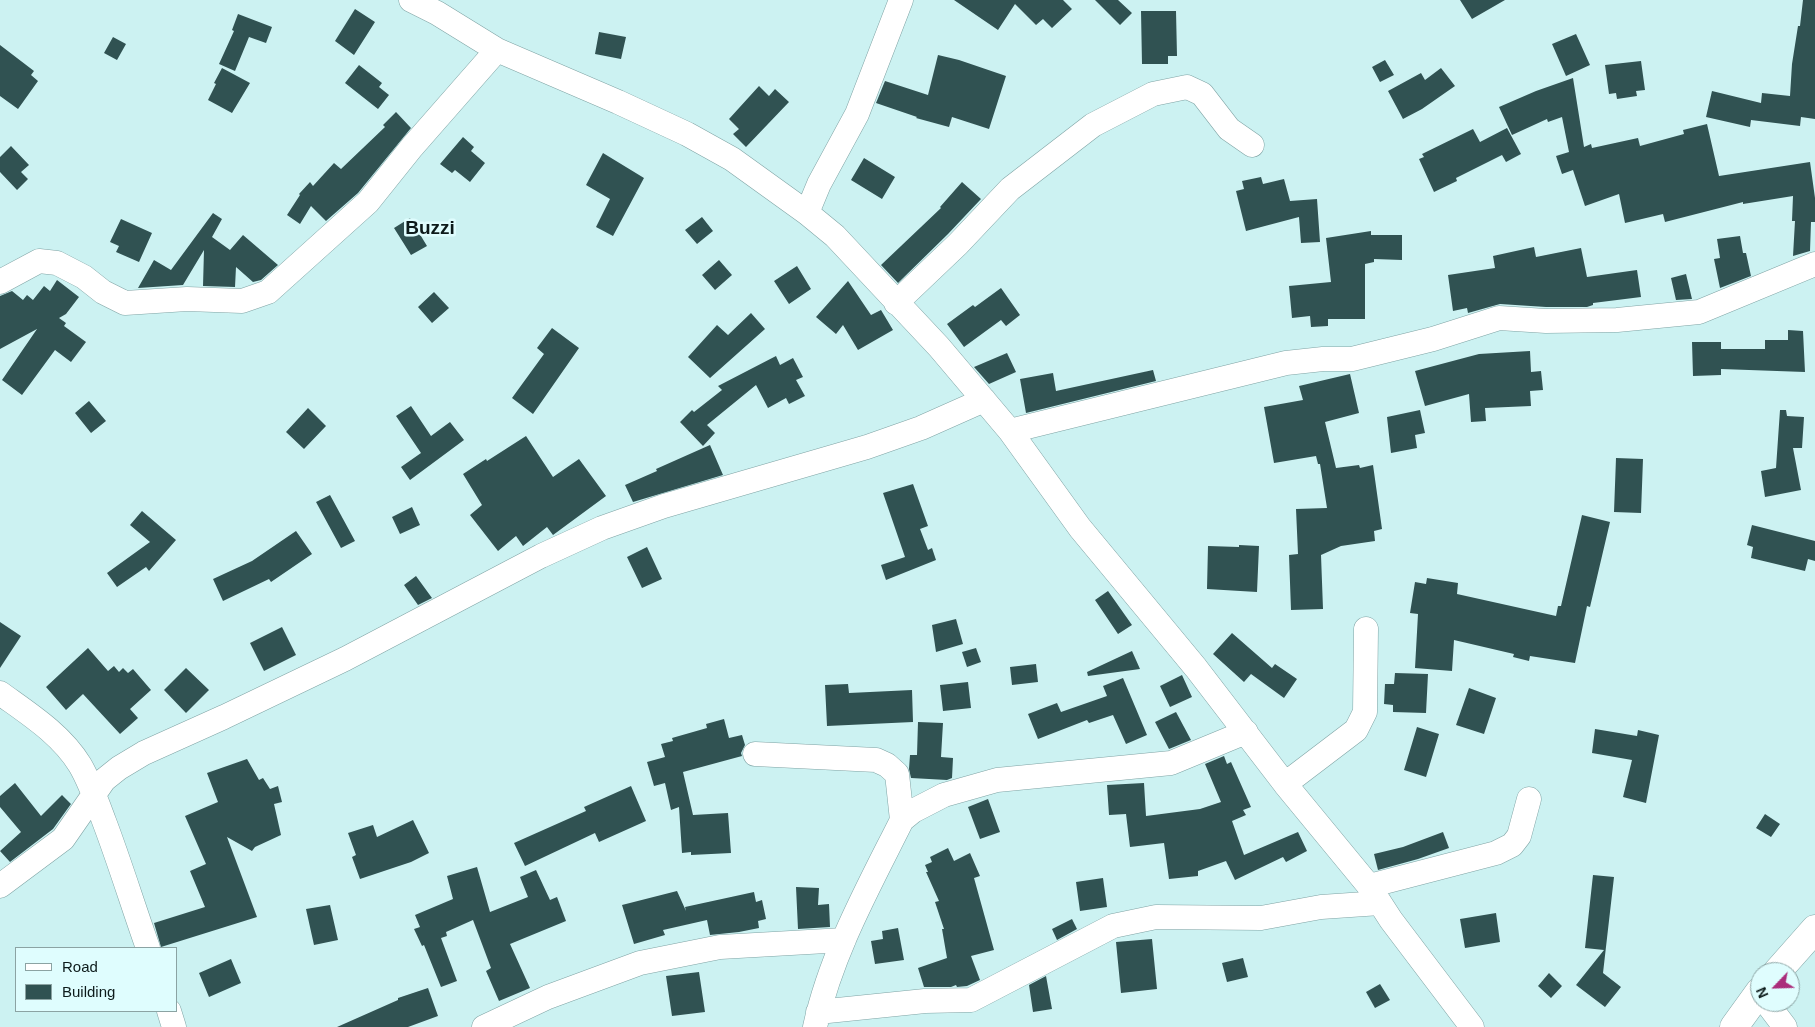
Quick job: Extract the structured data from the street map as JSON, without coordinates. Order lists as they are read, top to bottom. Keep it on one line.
{"districts":["Buzzi"],"legend":["Road","Building"],"north":"bottom left"}
